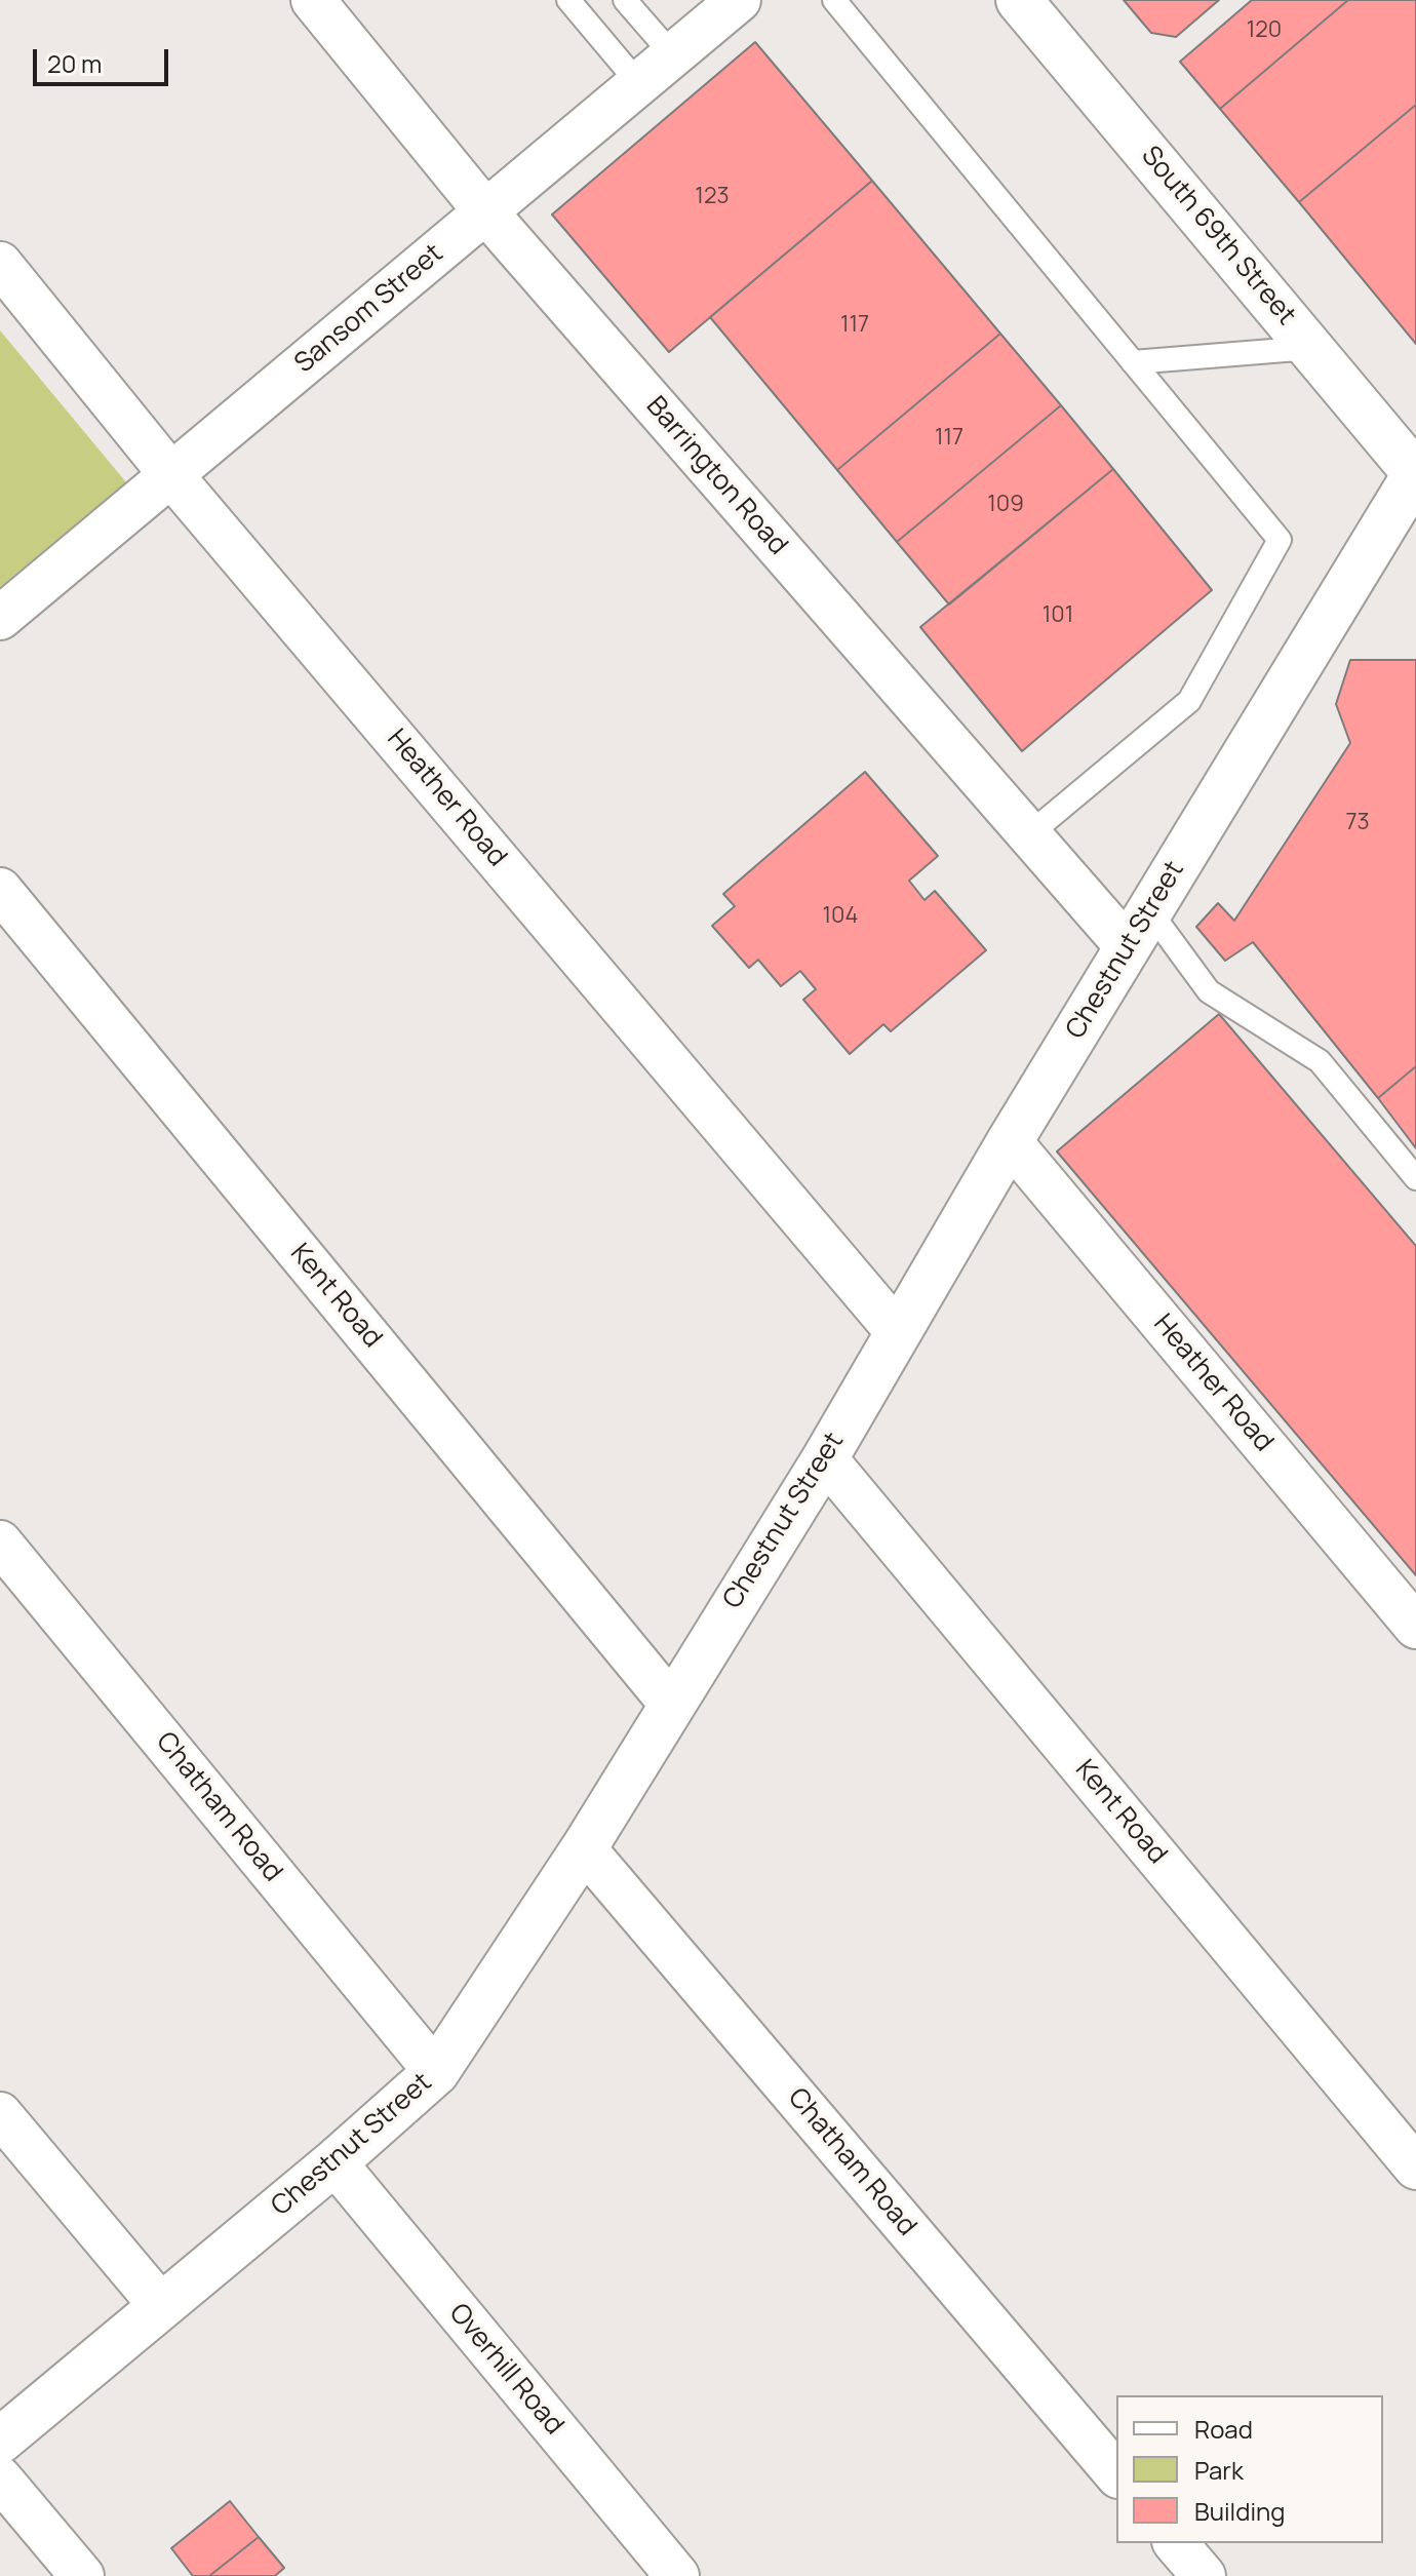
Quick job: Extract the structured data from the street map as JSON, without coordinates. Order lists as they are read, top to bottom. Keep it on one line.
{"streets":{"street":["South 69th Street","Sansom Street","Barrington Road","Heather Road","Chestnut Street","Kent Road","Chatham Road","Overhill Road"]},"crossings":[["South 69th Street","Chestnut Street"],["Sansom Street","Barrington Road"],["Sansom Street","Heather Road"],["Barrington Road","Chestnut Street"],["Heather Road","Chestnut Street"],["Chestnut Street","Kent Road"],["Chestnut Street","Chatham Road"],["Chestnut Street","Overhill Road"]],"house_numbers":["120","123","117","117","109","101","73","104"],"legend":["Road","Park","Building"],"scale_bar":"20 m"}
